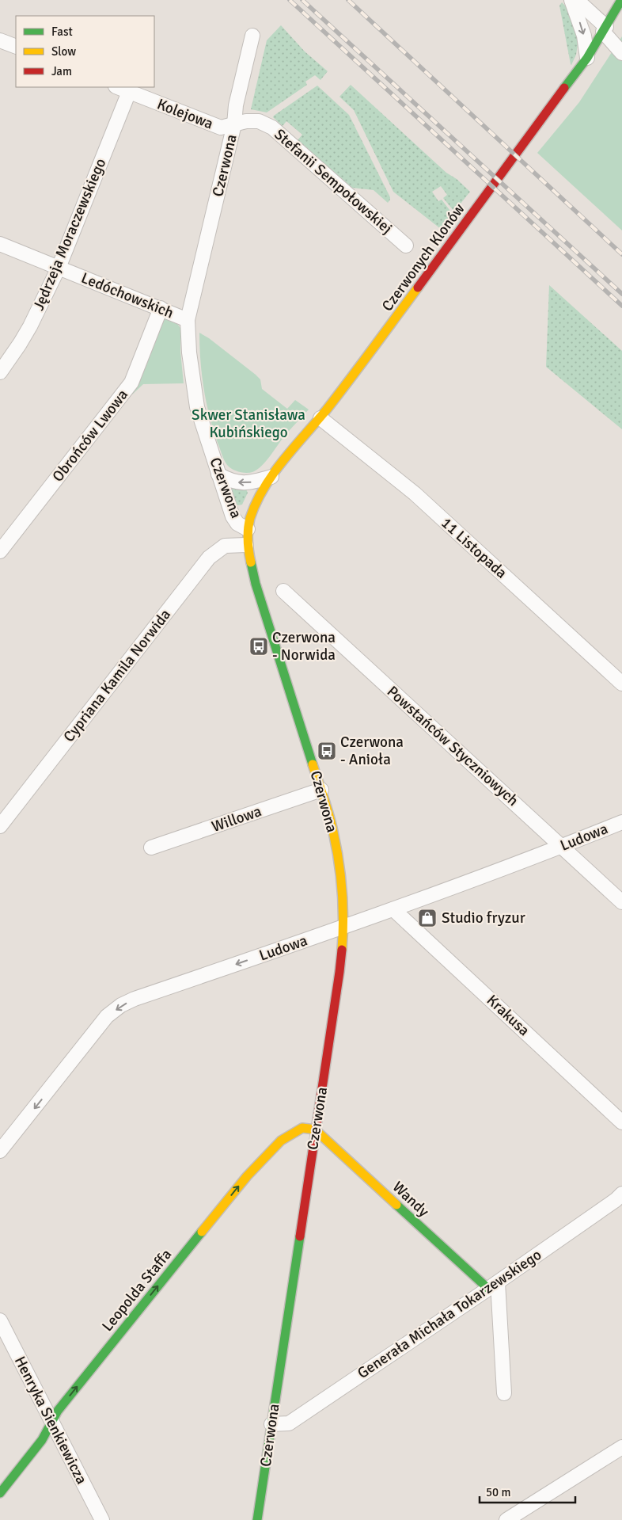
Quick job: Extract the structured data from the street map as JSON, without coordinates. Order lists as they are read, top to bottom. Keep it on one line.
{"streets":{"main road":["Czerwona","Czerwonych Klonów","Wandy","Leopolda Staffa"],"street":["Kolejowa","Stefanii Sempołowskiej","Jędrzeja Moraczewskiego","Ledóchowskich","Obrońców Lwowa","11 Listopada","Cypriana Kamila Norwida","Powstańców Styczniowych","Willowa","Ludowa","Krakusa","Generała Michała Tokarzewskiego","Henryka Sienkiewicza"]},"crossings":[["Kolejowa","Czerwona"],["Kolejowa","Stefanii Sempołowskiej"],["Kolejowa","Jędrzeja Moraczewskiego"],["Czerwona","Stefanii Sempołowskiej"],["Czerwona","Czerwonych Klonów"],["Czerwona","Ledóchowskich"],["Czerwona","Cypriana Kamila Norwida"],["Czerwona","Willowa"],["Czerwona","Ludowa"],["Czerwona","Wandy"],["Czerwona","Leopolda Staffa"],["Czerwona","Generała Michała Tokarzewskiego"],["Jędrzeja Moraczewskiego","Ledóchowskich"],["Czerwonych Klonów","11 Listopada"],["Ledóchowskich","Obrońców Lwowa"],["Powstańców Styczniowych","Ludowa"],["Ludowa","Krakusa"],["Wandy","Leopolda Staffa"],["Wandy","Generała Michała Tokarzewskiego"],["Leopolda Staffa","Henryka Sienkiewicza"]],"one_way":["Ludowa","Leopolda Staffa"],"parks":["Skwer Stanisława Kubińskiego"],"places":{"bus stop":["Czerwona - Norwida","Czerwona - Anioła"],"shop":["Studio fryzur"]},"legend":["Fast","Slow","Jam"],"scale_bar":"50 m"}
